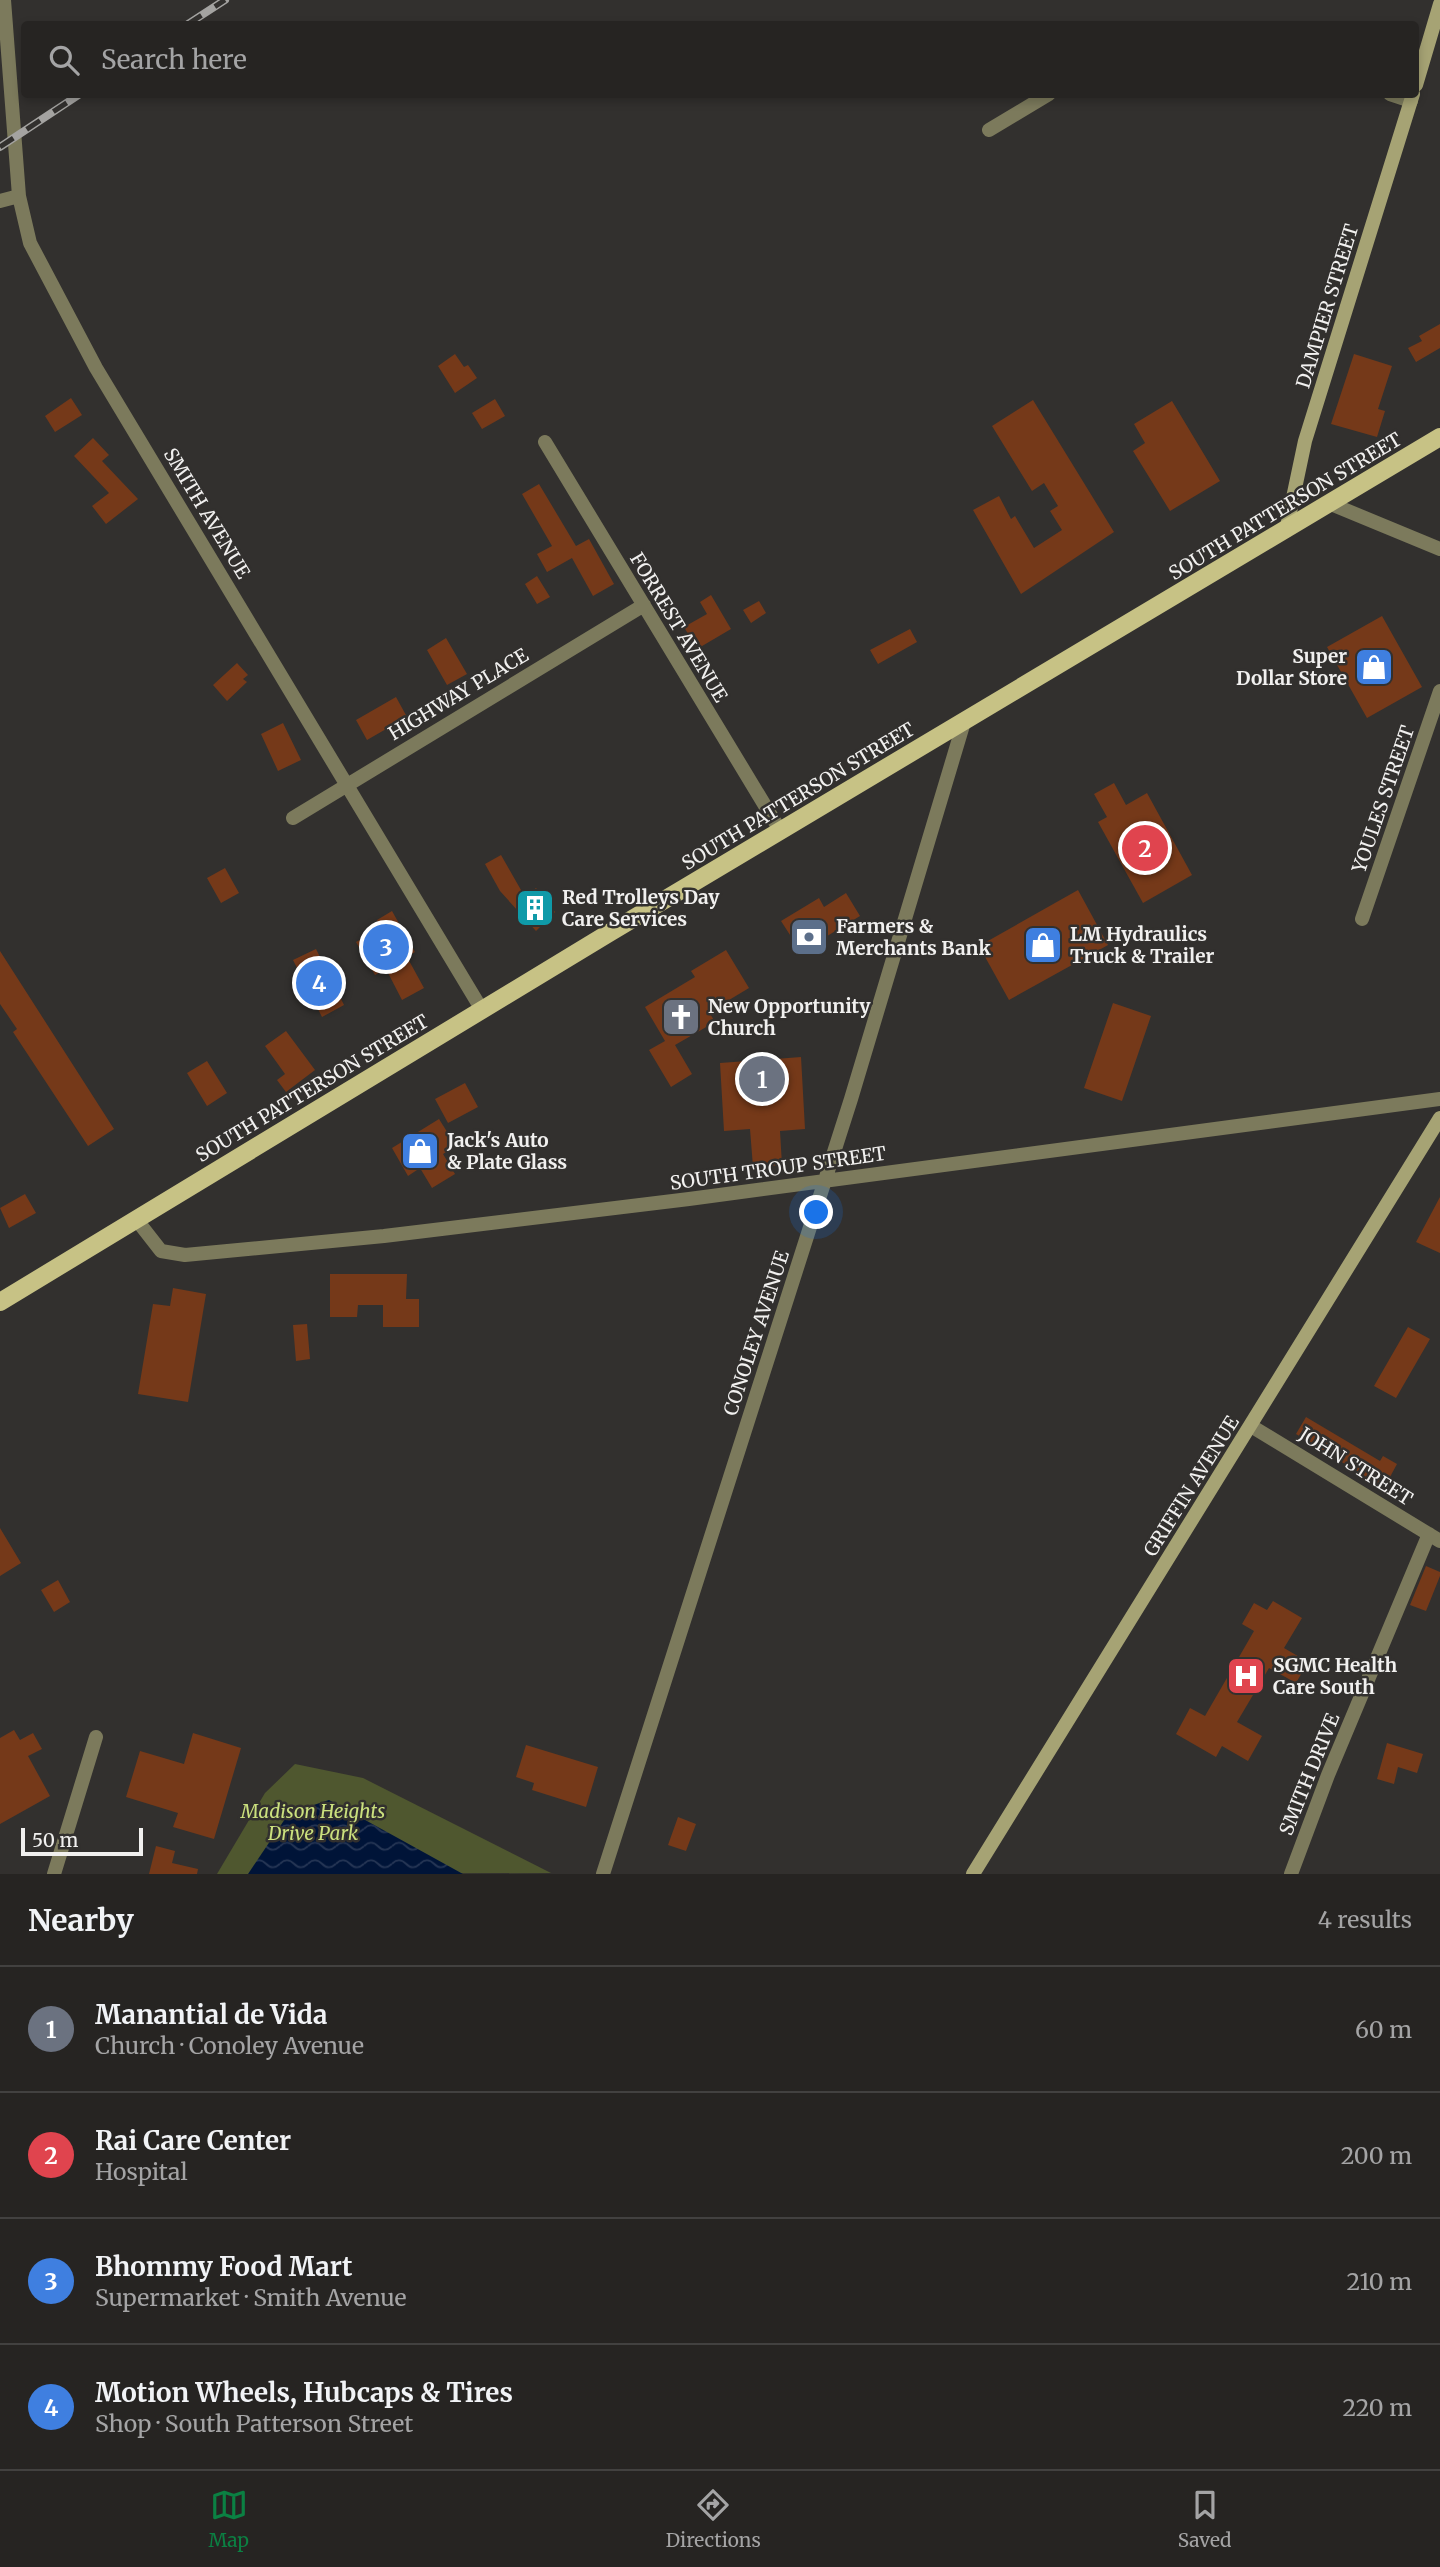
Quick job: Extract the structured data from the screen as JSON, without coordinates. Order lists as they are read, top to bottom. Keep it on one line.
{"streets":{"main road":["DAMPIER STREET","SOUTH PATTERSON STREET","GRIFFIN AVENUE"],"street":["SMITH AVENUE","FORREST AVENUE","HIGHWAY PLACE","YOULES STREET","SOUTH TROUP STREET","CONOLEY AVENUE","JOHN STREET","SMITH DRIVE"]},"crossings":[["DAMPIER STREET","SOUTH PATTERSON STREET"],["SOUTH PATTERSON STREET","SMITH AVENUE"],["SOUTH PATTERSON STREET","FORREST AVENUE"],["SOUTH PATTERSON STREET","SOUTH TROUP STREET"],["SOUTH PATTERSON STREET","CONOLEY AVENUE"],["SMITH AVENUE","HIGHWAY PLACE"],["FORREST AVENUE","HIGHWAY PLACE"],["SOUTH TROUP STREET","CONOLEY AVENUE"],["JOHN STREET","GRIFFIN AVENUE"],["JOHN STREET","SMITH DRIVE"]],"parks":["Madison Heights Drive Park"],"places":{"shop":["Super Dollar Store","LM Hydraulics Truck & Trailer","Jack's Auto & Plate Glass"],"building":["Red Trolleys Day Care Services"],"bank":["Farmers & Merchants Bank"],"church":["New Opportunity Church"],"hospital":["SGMC Health Care South"]},"scale_bar":"50 m","page":{"search":"Search here","pins":["2","3","4","1"],"scale":"50 m","heading":["Nearby","4 results"],"list":[{"mark":"1","name":"Manantial de Vida","note":"Church · Conoley Avenue","value":"60 m"},{"mark":"2","name":"Rai Care Center","note":"Hospital","value":"200 m"},{"mark":"3","name":"Bhommy Food Mart","note":"Supermarket · Smith Avenue","value":"210 m"},{"mark":"4","name":"Motion Wheels, Hubcaps & Tires","note":"Shop · South Patterson Street","value":"220 m"}],"nav":["Map","Directions","Saved"]}}
